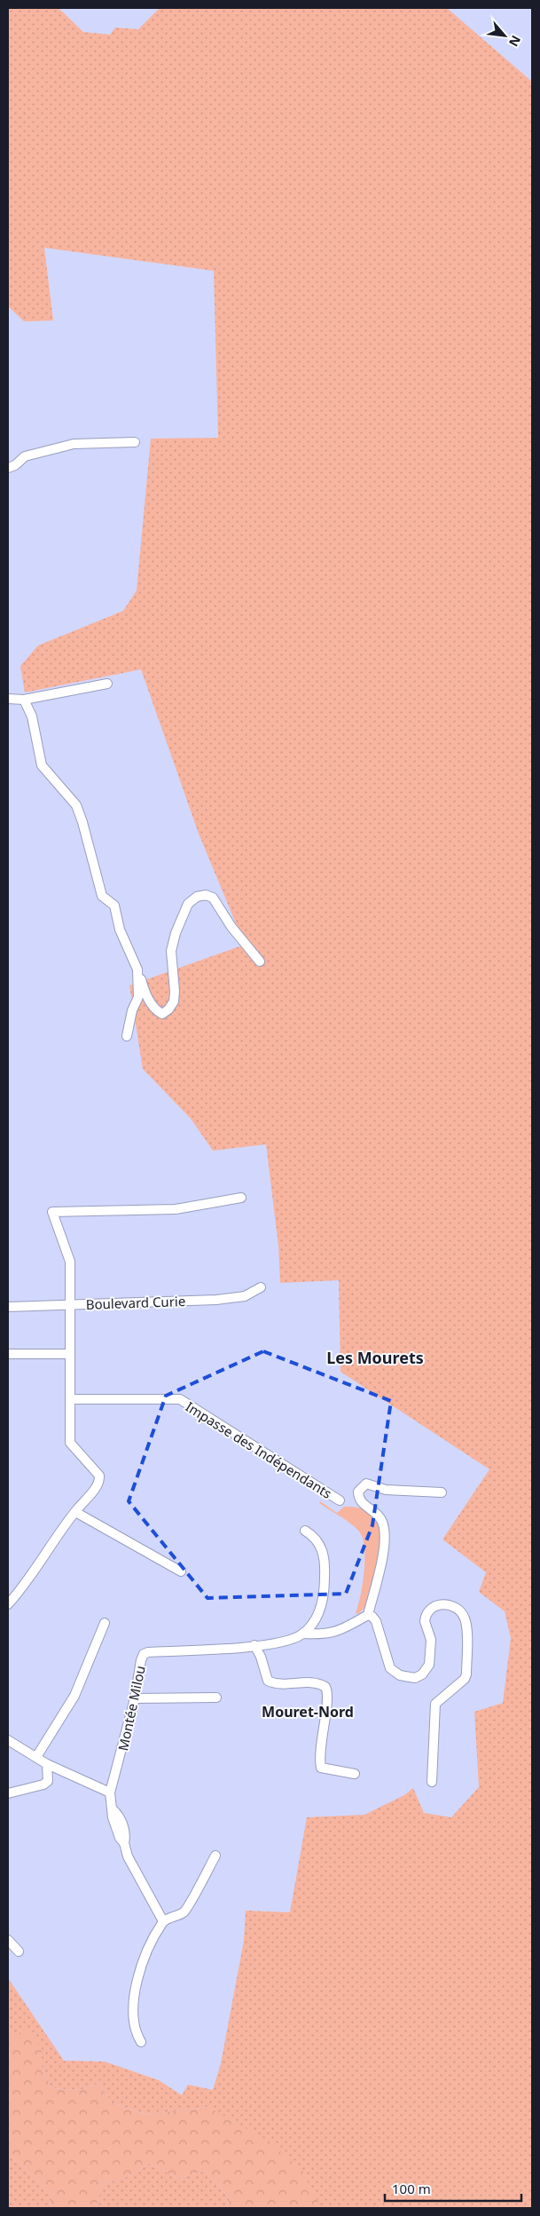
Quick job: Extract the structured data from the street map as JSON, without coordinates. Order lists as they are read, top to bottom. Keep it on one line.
{"streets":{"street":["Boulevard Curie","Impasse des Indépendants","Montée Milou"]},"districts":["Les Mourets","Mouret-Nord"],"scale_bar":"100 m","north":"bottom right"}
